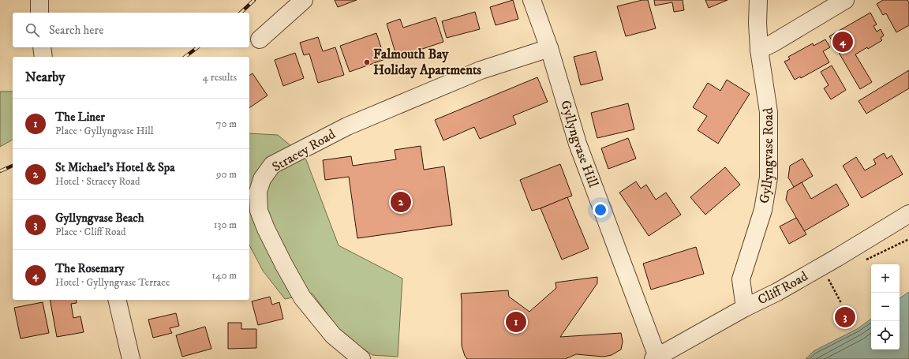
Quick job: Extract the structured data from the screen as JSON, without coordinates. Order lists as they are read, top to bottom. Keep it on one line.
{"streets":{"street":["Gyllyngvase Hill","Stracey Road","Gyllyngvase Road","Cliff Road"]},"crossings":[["Gyllyngvase Hill","Stracey Road"],["Gyllyngvase Hill","Cliff Road"],["Gyllyngvase Road","Cliff Road"]],"places":["Falmouth Bay Holiday Apartments"],"page":{"search":"Search here","pins":["4","2","3","1"],"heading":["Nearby","4 results"],"list":[{"mark":"1","name":"The Liner","note":"Place · Gyllyngvase Hill","value":"70 m"},{"mark":"2","name":"St Michael's Hotel & Spa","note":"Hotel · Stracey Road","value":"90 m"},{"mark":"3","name":"Gyllyngvase Beach","note":"Place · Cliff Road","value":"130 m"},{"mark":"4","name":"The Rosemary","note":"Hotel · Gyllyngvase Terrace","value":"140 m"}],"map_buttons":["+","−"]}}
